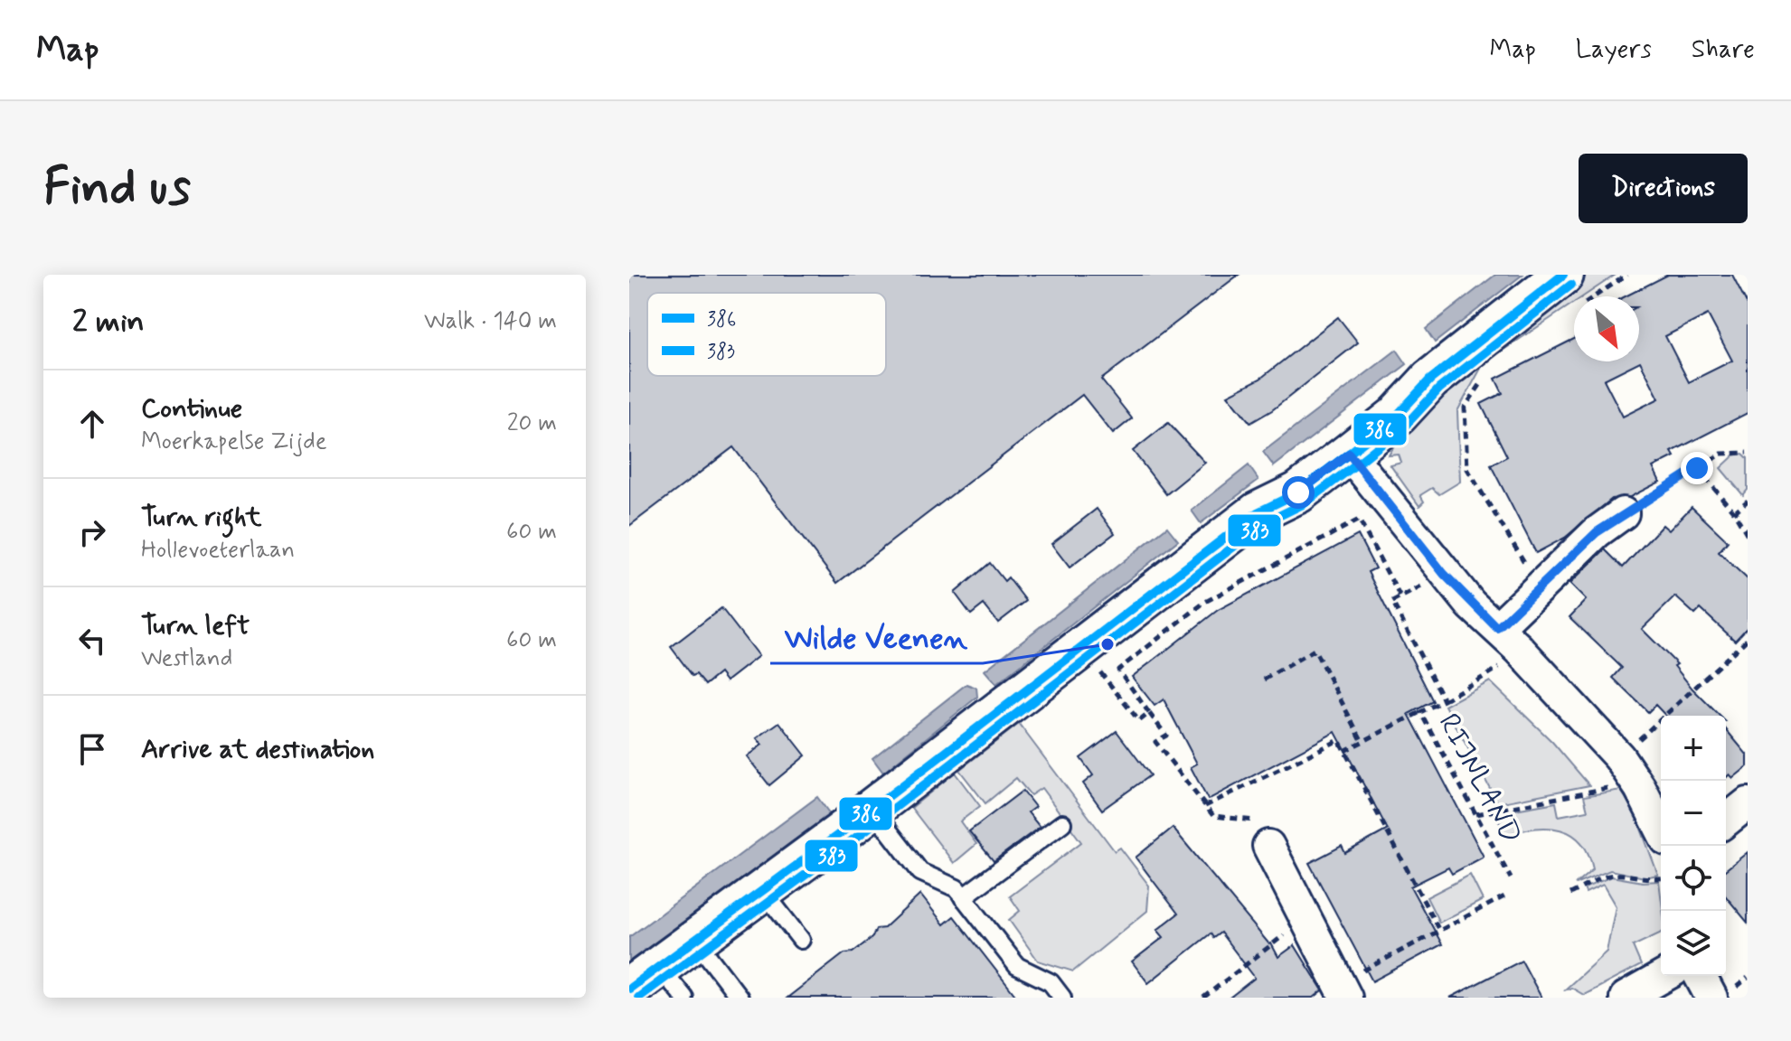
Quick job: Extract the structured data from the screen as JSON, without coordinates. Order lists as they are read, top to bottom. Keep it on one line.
{"streets":{"path":["RIJNLAND"]},"places":["Wilde Veenen"],"lines":["transit line 386","transit line 383"],"legend":["386","383"],"north":"bottom right","page":{"header":"Map","nav":["Map","Layers","Share"],"buttons":"Directions","title":"Find us","heading":["2 min","Walk · 140 m"],"list":[["Continue","Moerkapelse Zijde","20 m"],["Turn right","Hollevoeterlaan","60 m"],["Turn left","Westland","60 m"],"Arrive at destination"],"map_buttons":["+","−"]}}
